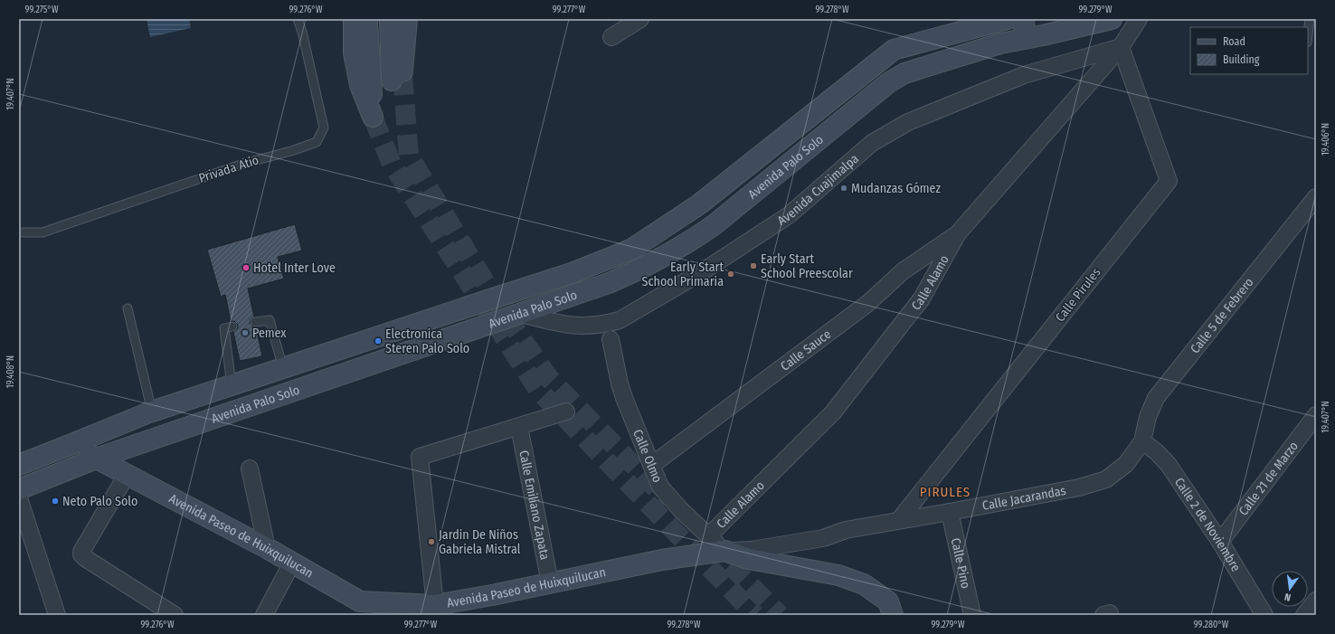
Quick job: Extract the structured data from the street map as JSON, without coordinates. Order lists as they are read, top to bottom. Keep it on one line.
{"streets":{"main road":["Avenida Palo Solo","Avenida Paseo de Huixquilucan"],"street":["Avenida Cuajimalpa","Calle Alamo","Calle Pirules","Calle 5 de Febrero","Calle Sauce","Calle Olmo","Calle 21 de Marzo","Calle Jacarandas","Calle Emiliano Zapata","Calle 2 de Noviembre","Calle Pino"],"lane":["Privada Atio"]},"crossings":[["Avenida Palo Solo","Avenida Cuajimalpa"],["Avenida Palo Solo","Avenida Paseo de Huixquilucan"],["Avenida Cuajimalpa","Calle Alamo"],["Avenida Cuajimalpa","Calle Pirules"],["Calle Alamo","Calle Pirules"],["Calle Alamo","Calle Sauce"],["Calle Alamo","Calle Olmo"],["Calle Pirules","Calle Jacarandas"],["Calle 5 de Febrero","Calle Jacarandas"],["Calle 5 de Febrero","Calle 2 de Noviembre"],["Calle Sauce","Calle Olmo"],["Calle Olmo","Calle Jacarandas"],["Calle Olmo","Avenida Paseo de Huixquilucan"],["Calle 21 de Marzo","Calle 2 de Noviembre"],["Calle Jacarandas","Calle 2 de Noviembre"],["Calle Jacarandas","Avenida Paseo de Huixquilucan"],["Calle Jacarandas","Calle Pino"],["Calle Emiliano Zapata","Avenida Paseo de Huixquilucan"]],"districts":["PIRULES"],"places":["Mudanzas Gómez","Early Start School Preescolar","Hotel Inter Love","Early Start School Primaria","Pemex","Electronica Steren Palo Solo","Neto Palo Solo","Jardin De Niños Gabriela Mistral"],"legend":["Road","Building"],"north":"bottom","coordinates":["99.275°W","99.276°W","99.277°W","99.278°W","99.279°W","19.407°N","19.406°N","19.408°N","99.280°W"]}
